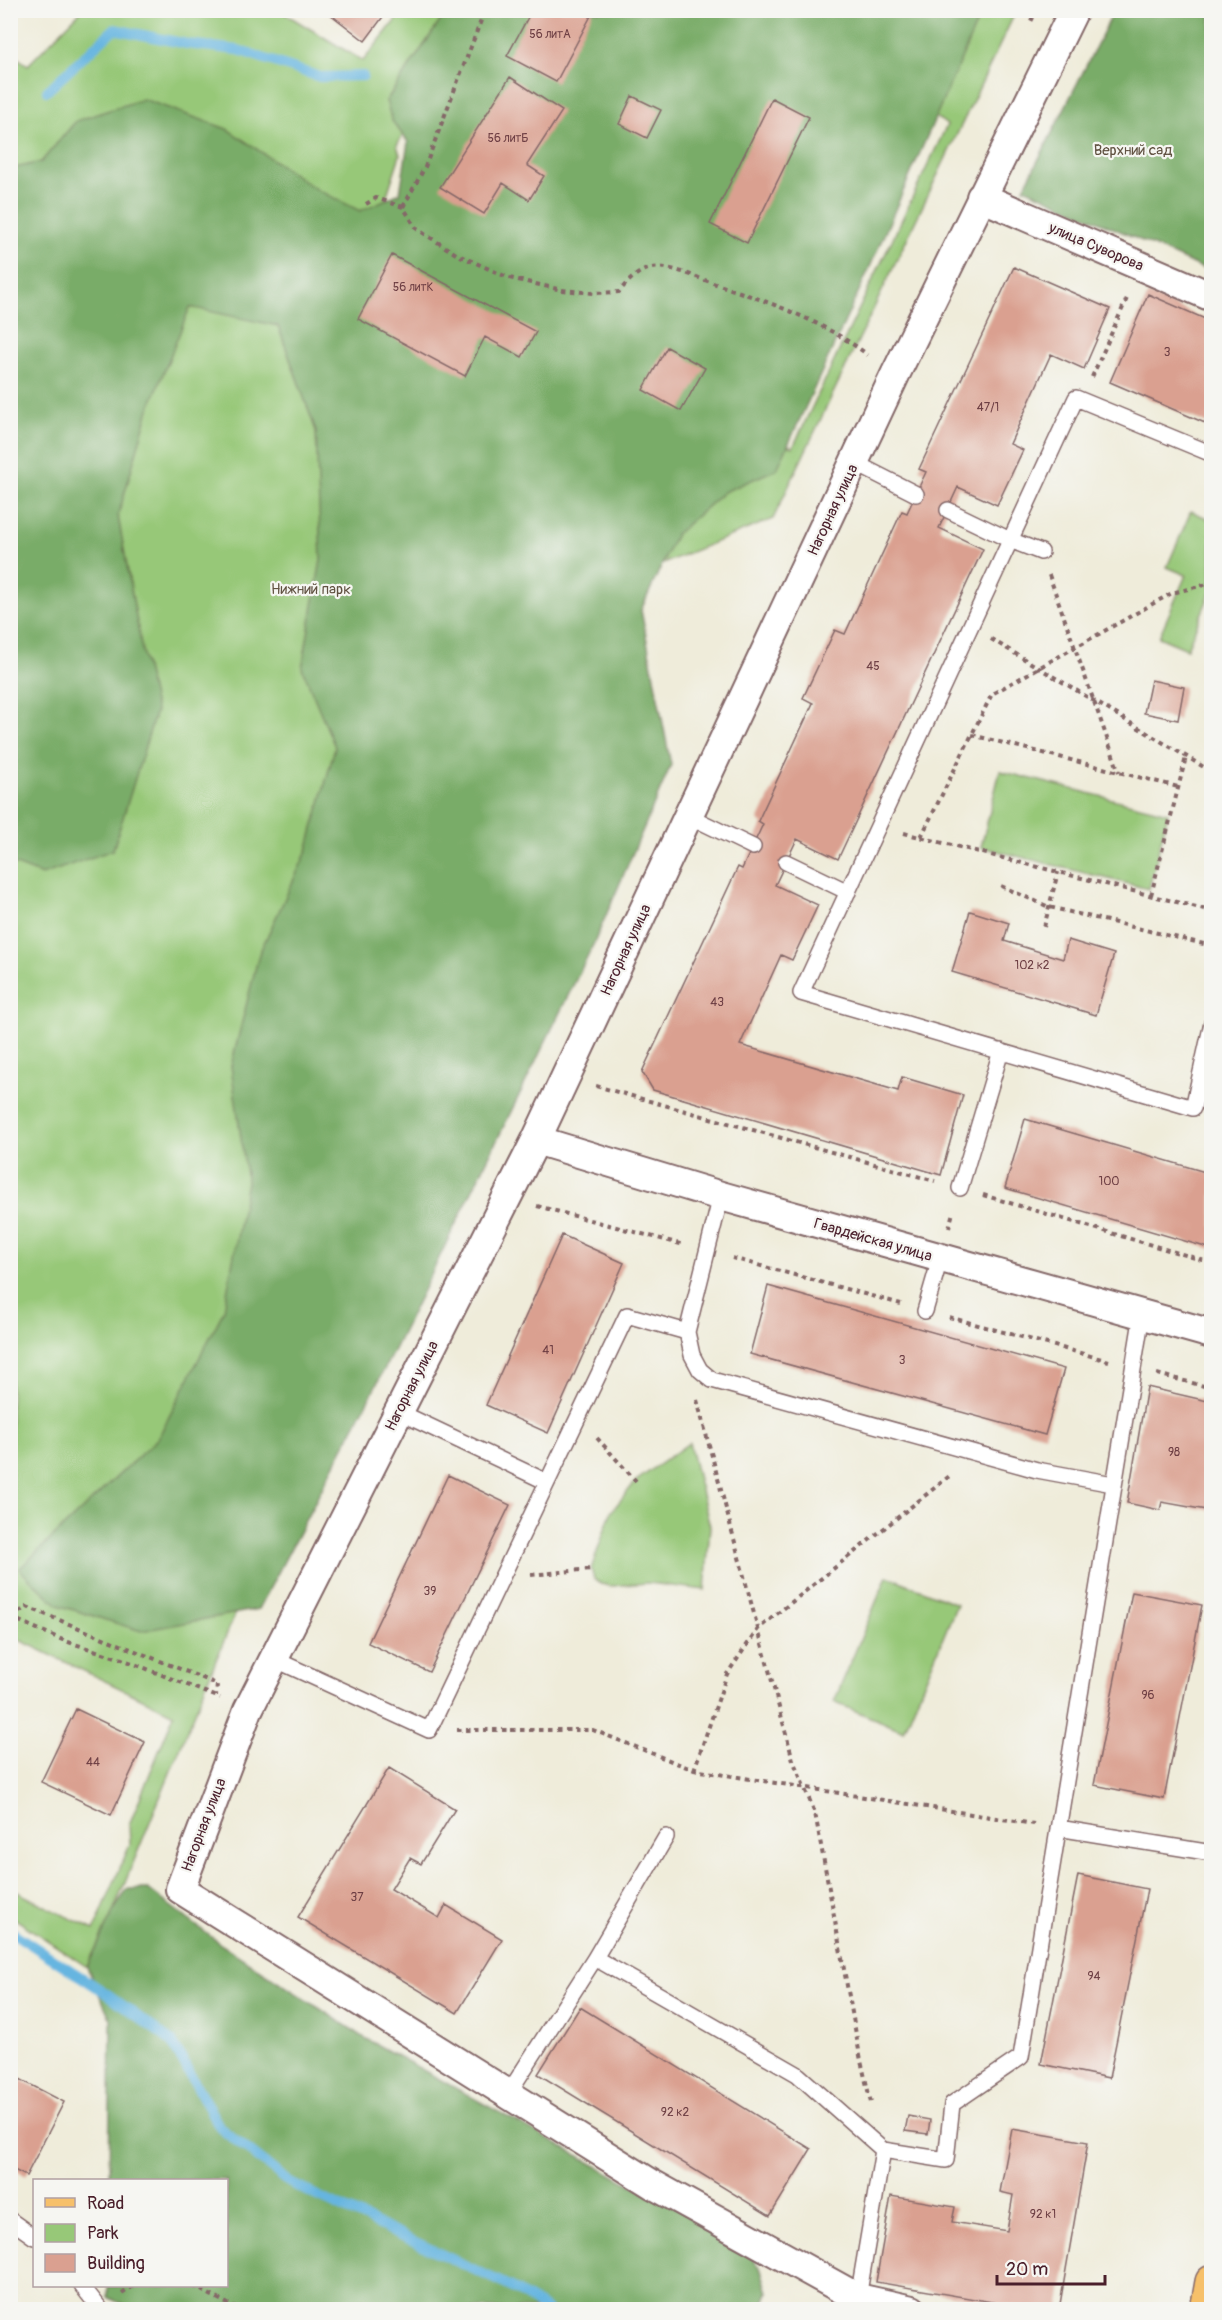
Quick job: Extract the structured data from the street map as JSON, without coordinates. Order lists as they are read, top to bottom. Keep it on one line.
{"streets":{"street":["улица Суворова","Нагорная улица","Гвардейская улица"]},"crossings":[["улица Суворова","Нагорная улица"],["Нагорная улица","Гвардейская улица"]],"parks":["Верхний сад","Нижний парк"],"house_numbers":["56 литА","56 литБ","56 литК","3","47/1","45","102 к2","43","100","41","3","98","39","96","44","37","94","92 к2","92 к1"],"legend":["Road","Park","Building"],"scale_bar":"20 m"}
